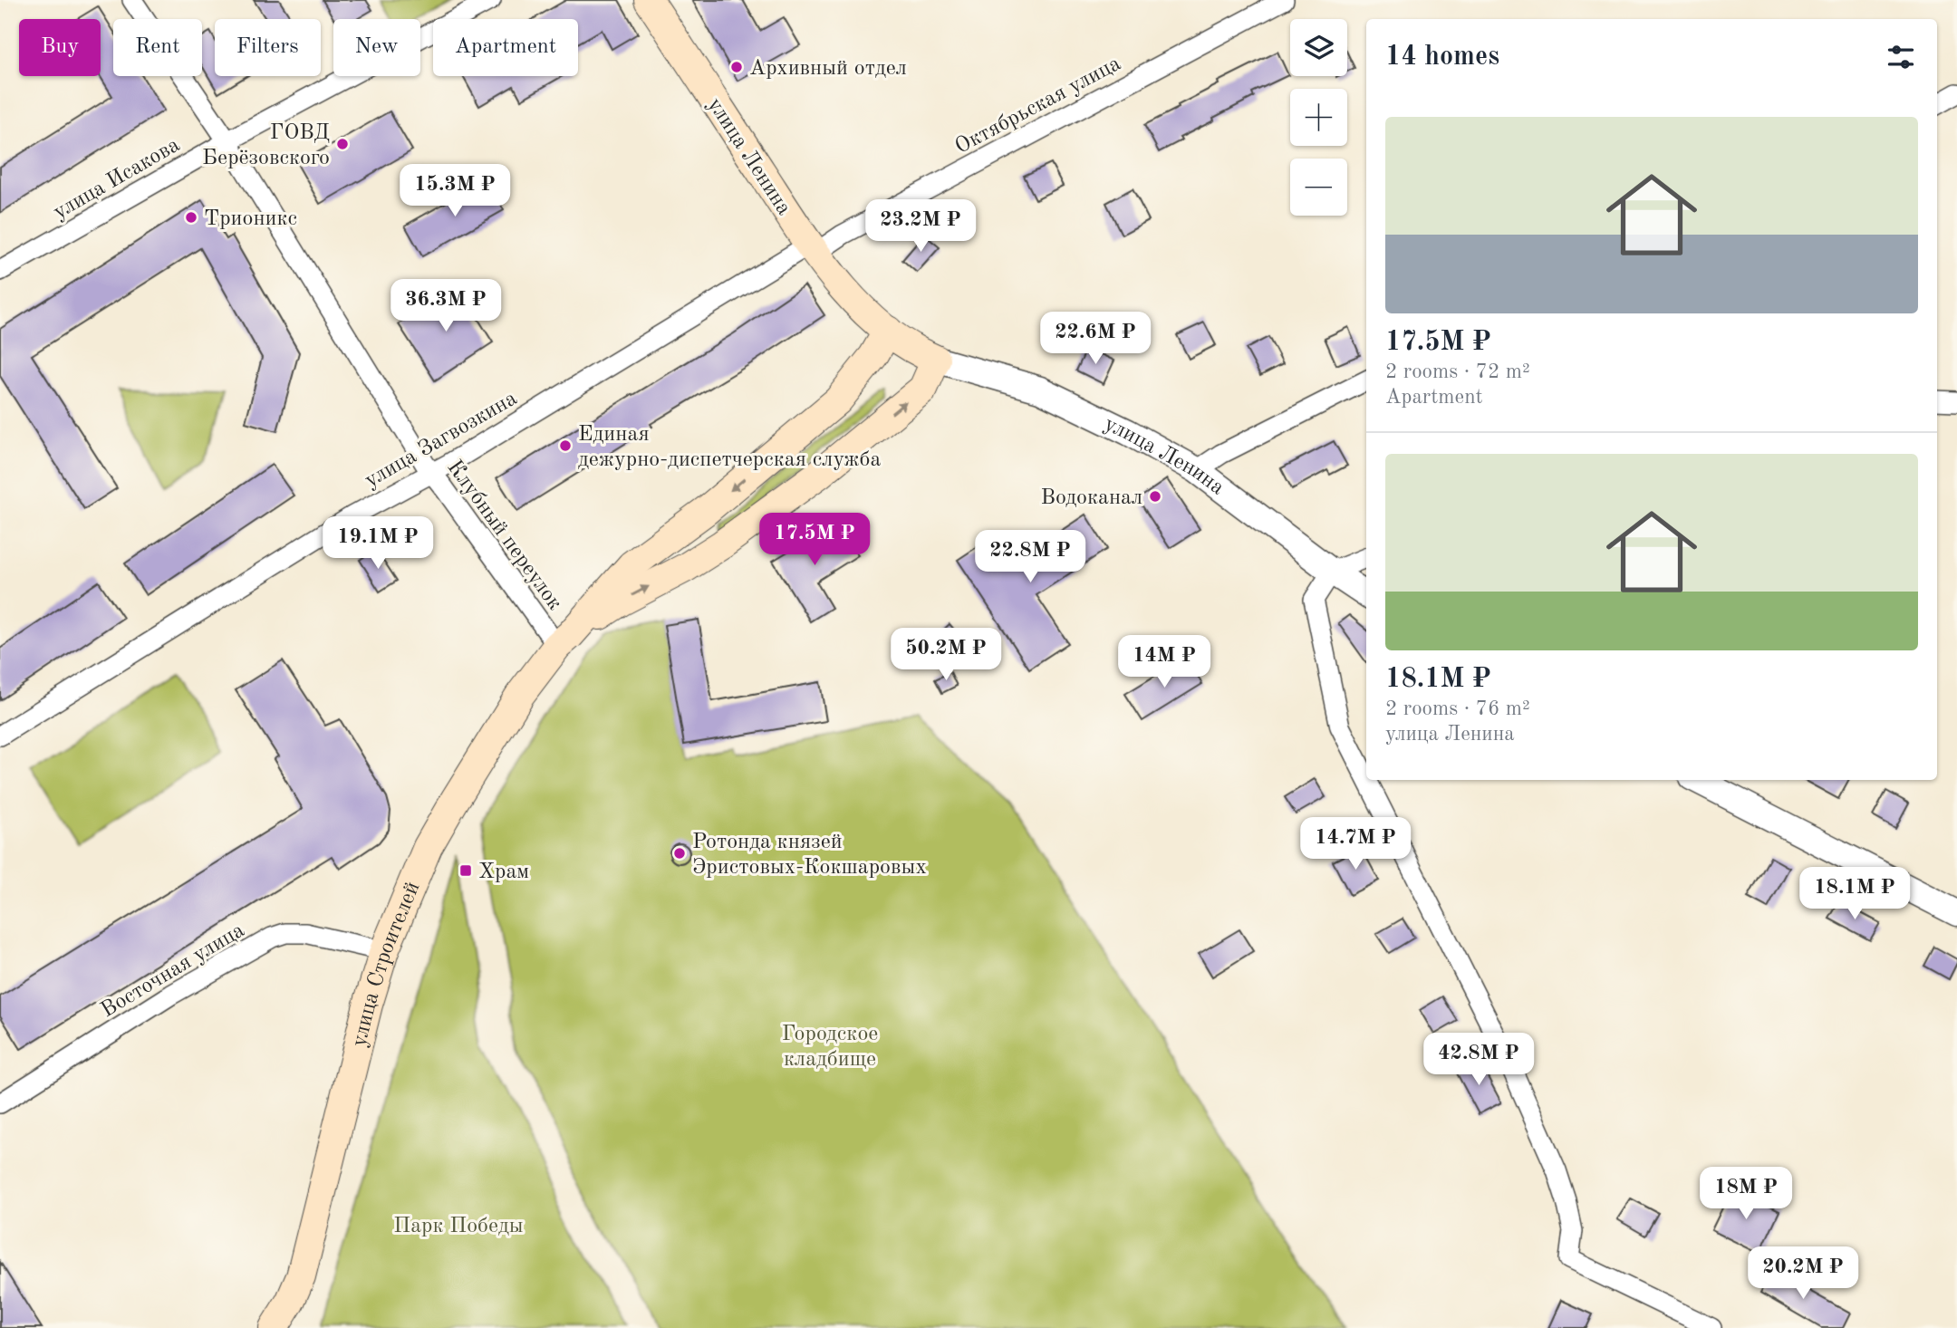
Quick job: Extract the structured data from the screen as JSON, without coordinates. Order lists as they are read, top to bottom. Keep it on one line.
{"streets":{"main road":["улица Ленина","улица Строителей"],"street":["Октябрьская улица","улица Исакова","улица Загвозкина","Клубный переулок","Восточная улица"]},"crossings":[["Октябрьская улица","улица Ленина"],["Октябрьская улица","улица Загвозкина"],["улица Ленина","улица Загвозкина"],["улица Ленина","улица Строителей"],["улица Исакова","Клубный переулок"],["улица Загвозкина","Клубный переулок"],["Клубный переулок","улица Строителей"],["улица Строителей","Восточная улица"]],"parks":["Городское кладбище","Парк Победы"],"places":{"other":["Архивный отдел","ГОВД Берёзовского","Трионикс","Единая дежурно-диспетчерская служба","Водоканал","Ротонда князей Эристовых-Кокшаровых"],"transit":["Храм"]},"page":{"map_buttons":["+","−"],"chip":["Buy","Rent","Filters","New","Apartment"],"heading":"14 homes","list":[{"name":"17.5M ₽","note":"2 rooms · 72 m² · Apartment"},{"name":"18.1M ₽","note":"2 rooms · 76 m² · улица Ленина"}],"price":["15.3M ₽","23.2M ₽","36.3M ₽","22.6M ₽","17.5M ₽","19.1M ₽","22.8M ₽","50.2M ₽","14M ₽","14.7M ₽","18.1M ₽","42.8M ₽","18M ₽","20.2M ₽"]}}
